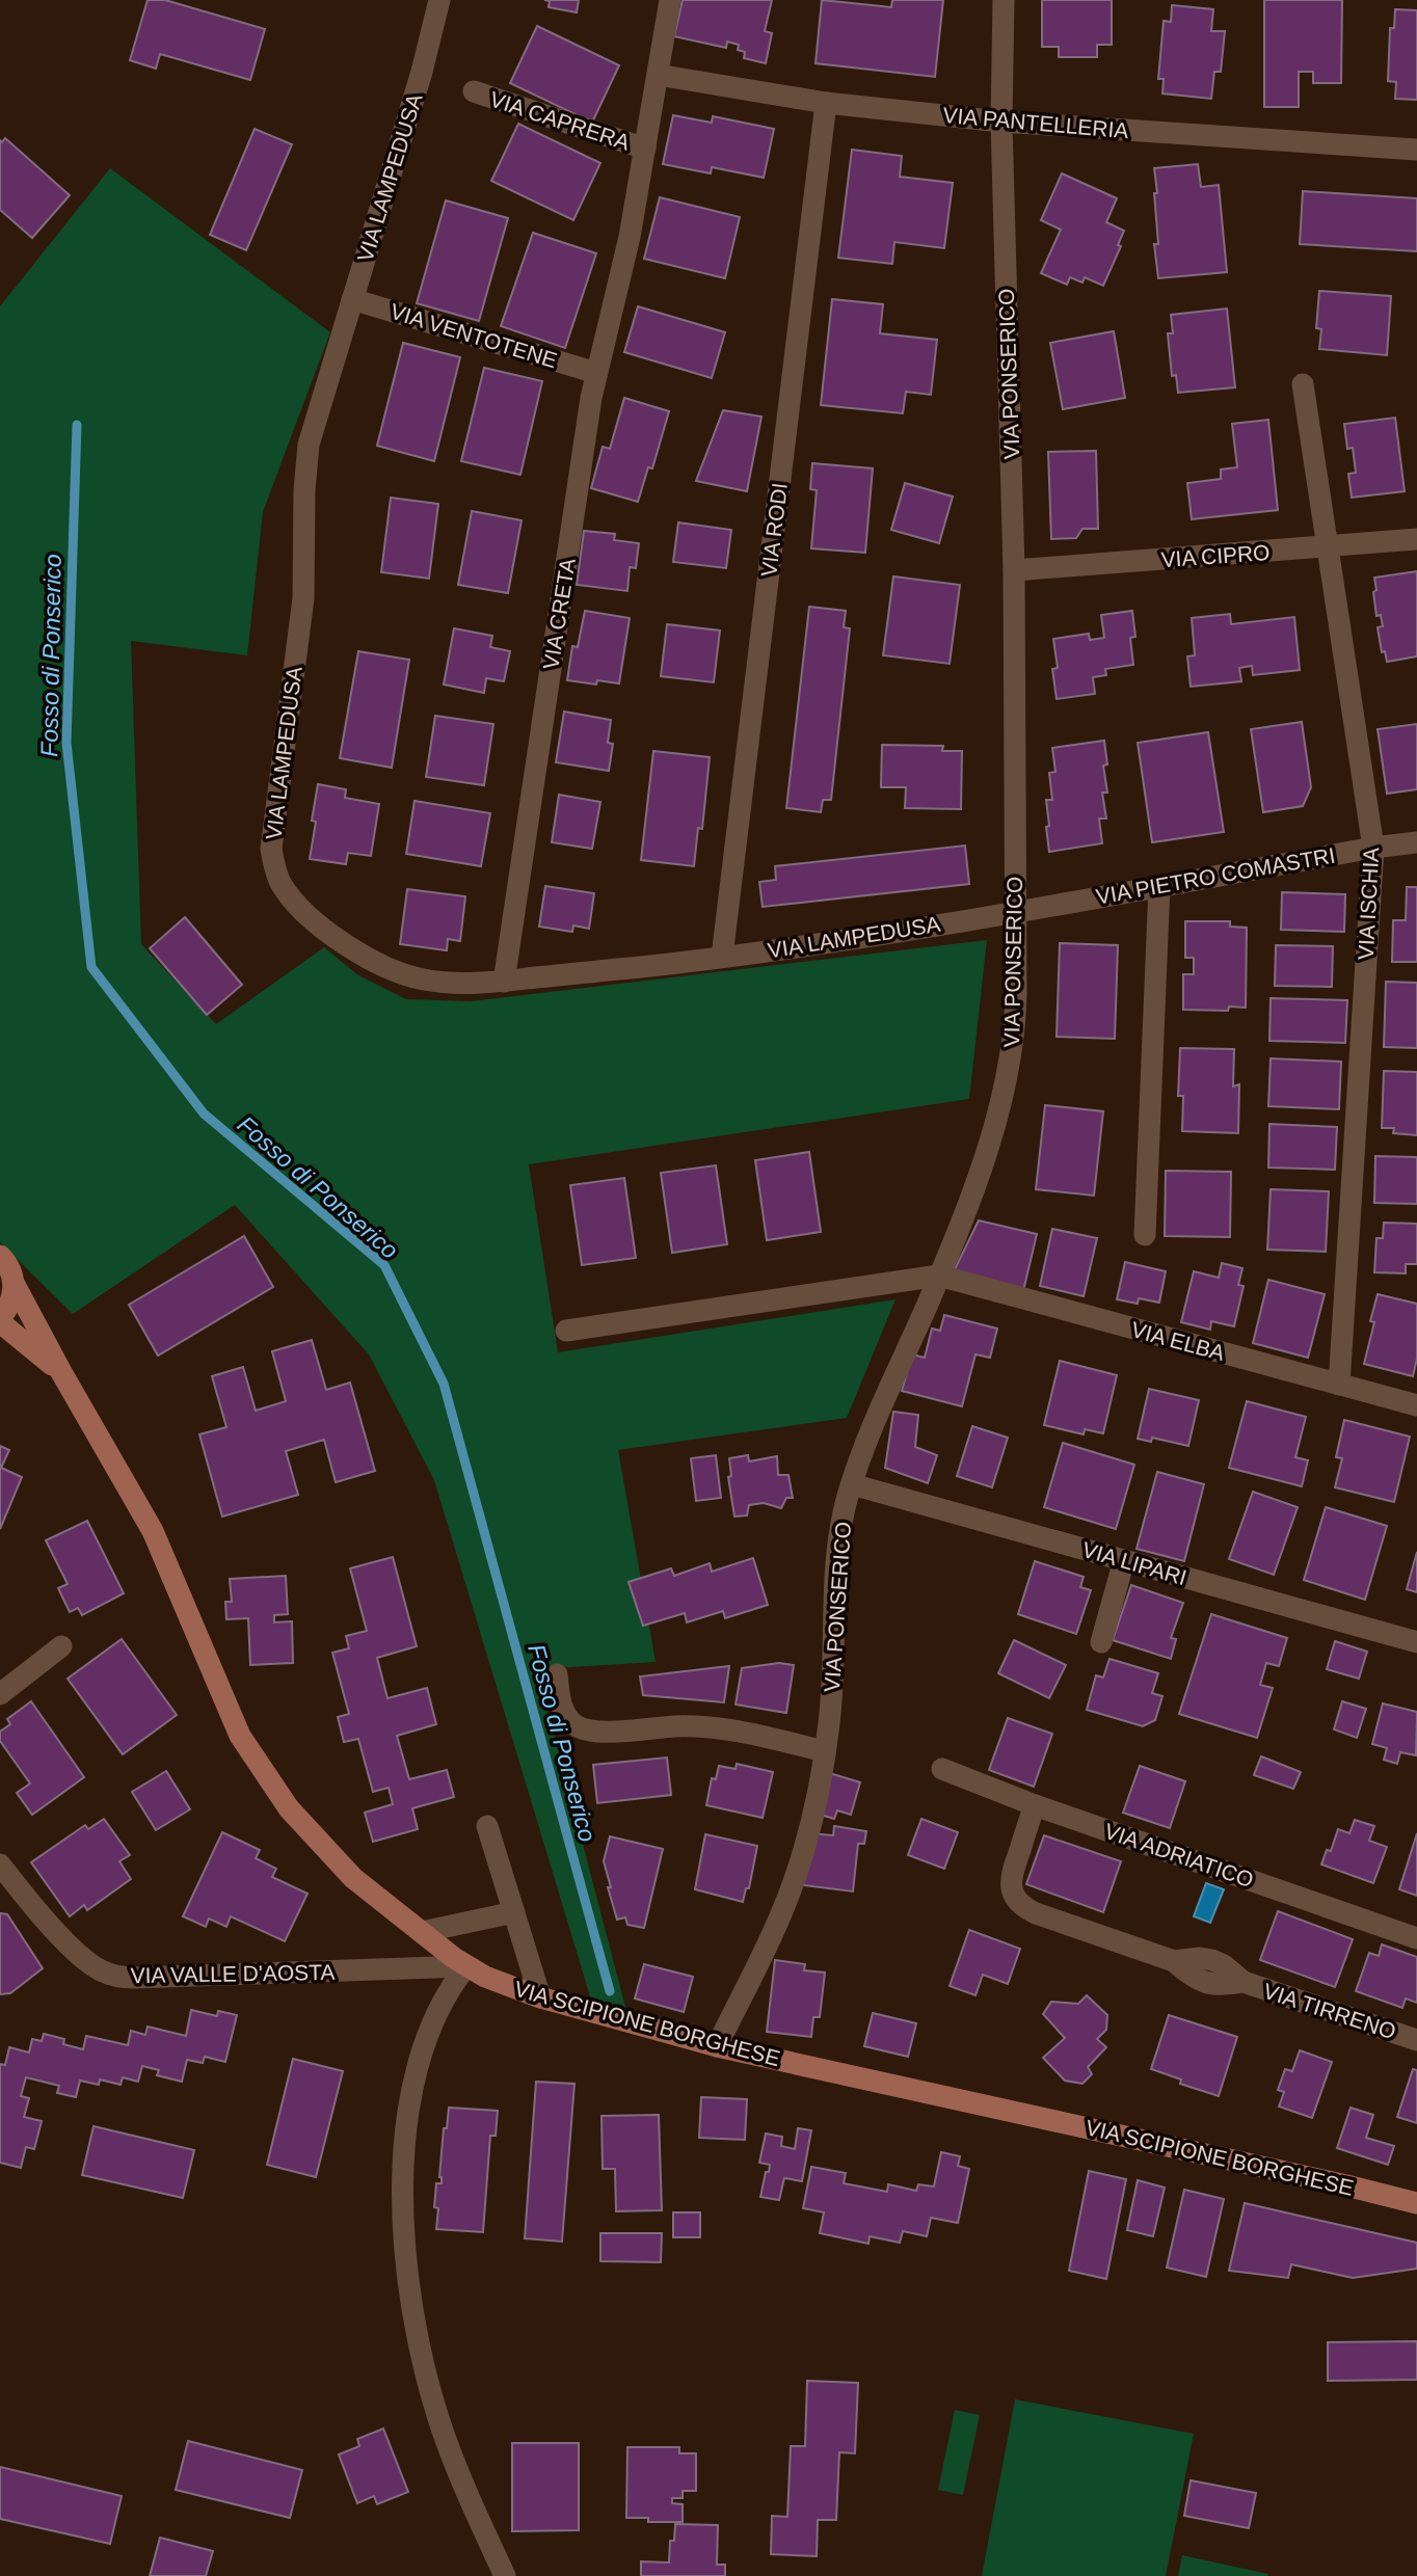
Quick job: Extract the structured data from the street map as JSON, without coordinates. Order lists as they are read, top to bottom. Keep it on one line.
{"streets":{"main road":["VIA SCIPIONE BORGHESE"],"street":["VIA CAPRERA","VIA PANTELLERIA","VIA LAMPEDUSA","VIA VENTOTENE","VIA PONSERICO","VIA RODI","VIA CIPRO","VIA CRETA","VIA PIETRO COMASTRI","VIA ISCHIA","VIA ELBA","VIA LIPARI","VIA ADRIATICO","VIA VALLE D'AOSTA","VIA TIRRENO"]},"crossings":[["VIA CAPRERA","VIA PANTELLERIA"],["VIA CAPRERA","VIA CRETA"],["VIA PANTELLERIA","VIA PONSERICO"],["VIA PANTELLERIA","VIA RODI"],["VIA LAMPEDUSA","VIA VENTOTENE"],["VIA LAMPEDUSA","VIA PONSERICO"],["VIA LAMPEDUSA","VIA RODI"],["VIA LAMPEDUSA","VIA CRETA"],["VIA LAMPEDUSA","VIA PIETRO COMASTRI"],["VIA VENTOTENE","VIA CRETA"],["VIA PONSERICO","VIA CIPRO"],["VIA PONSERICO","VIA PIETRO COMASTRI"],["VIA PONSERICO","VIA ELBA"],["VIA PONSERICO","VIA LIPARI"],["VIA PONSERICO","VIA SCIPIONE BORGHESE"],["VIA CIPRO","VIA ISCHIA"],["VIA PIETRO COMASTRI","VIA ISCHIA"],["VIA ISCHIA","VIA ELBA"],["VIA ADRIATICO","VIA TIRRENO"],["VIA VALLE D'AOSTA","VIA SCIPIONE BORGHESE"]],"water":["Fosso di Ponserico"]}
